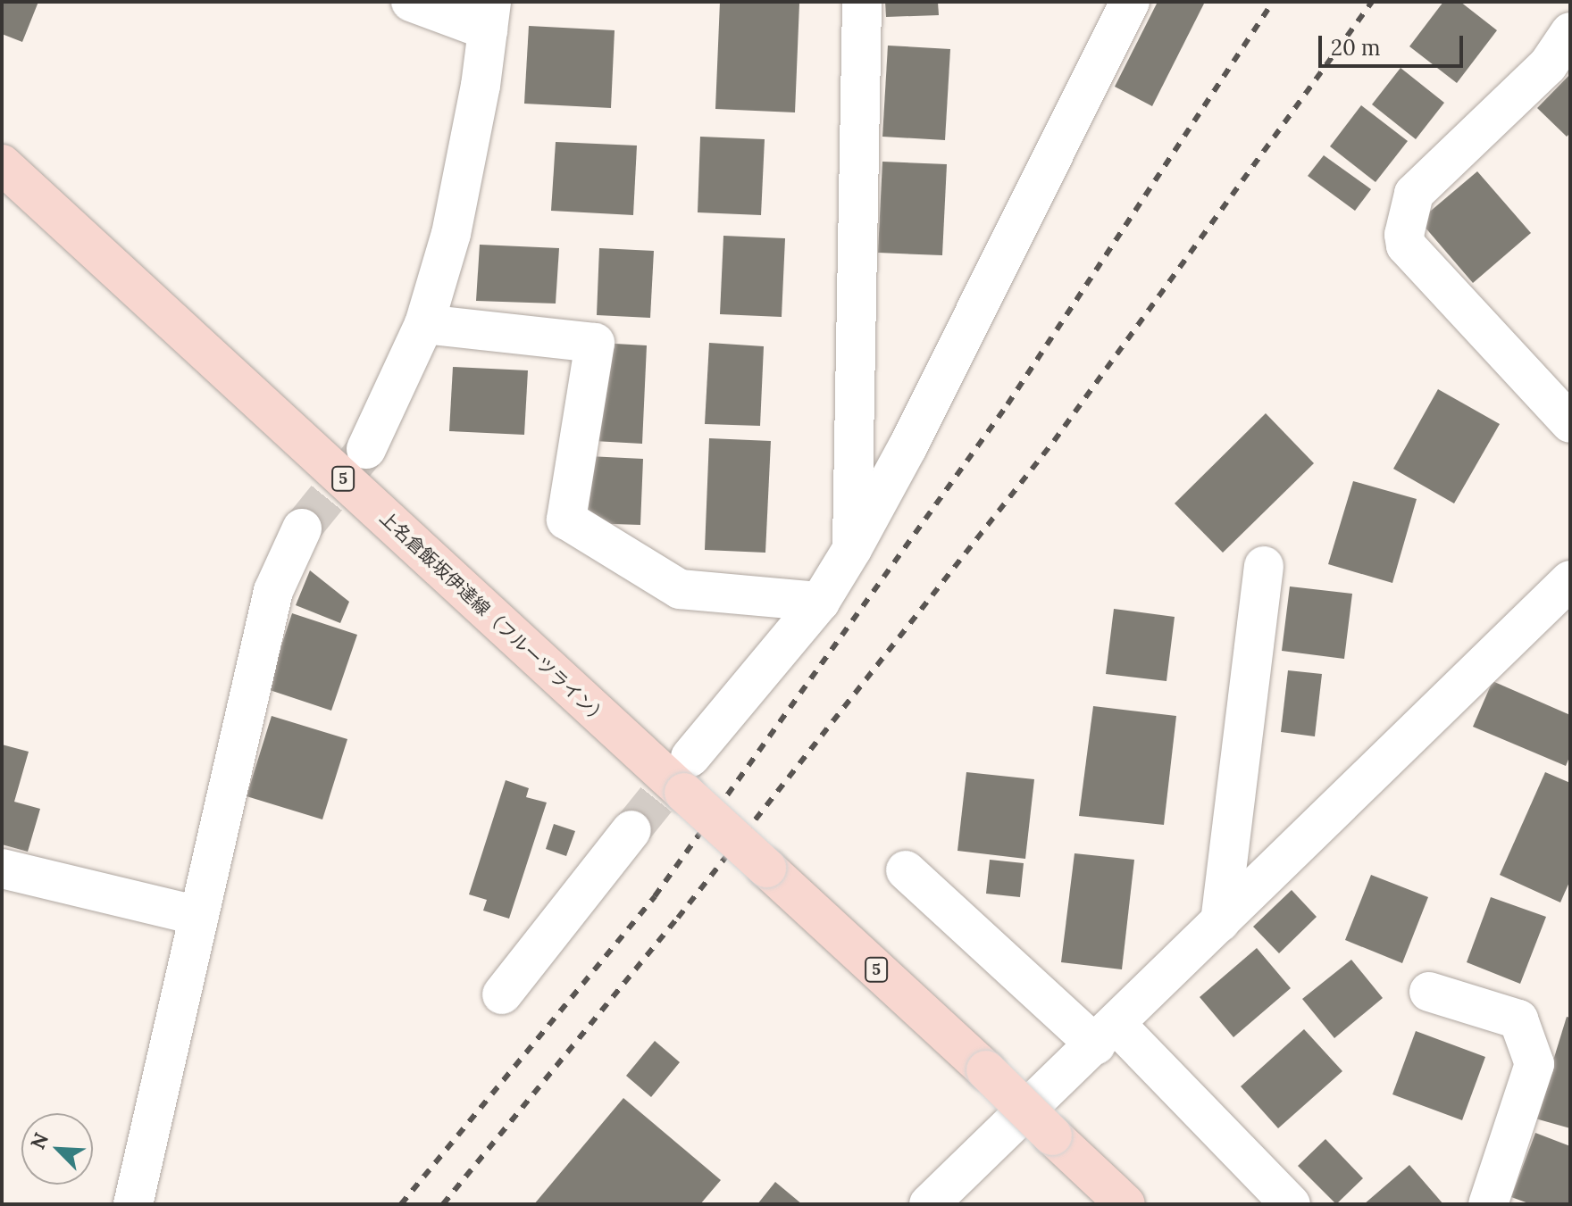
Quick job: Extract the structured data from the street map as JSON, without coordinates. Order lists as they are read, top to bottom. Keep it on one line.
{"streets":{"main road":["5","上名倉飯坂伊達線（フルーツライン）"]},"scale_bar":"20 m","north":"top left"}
